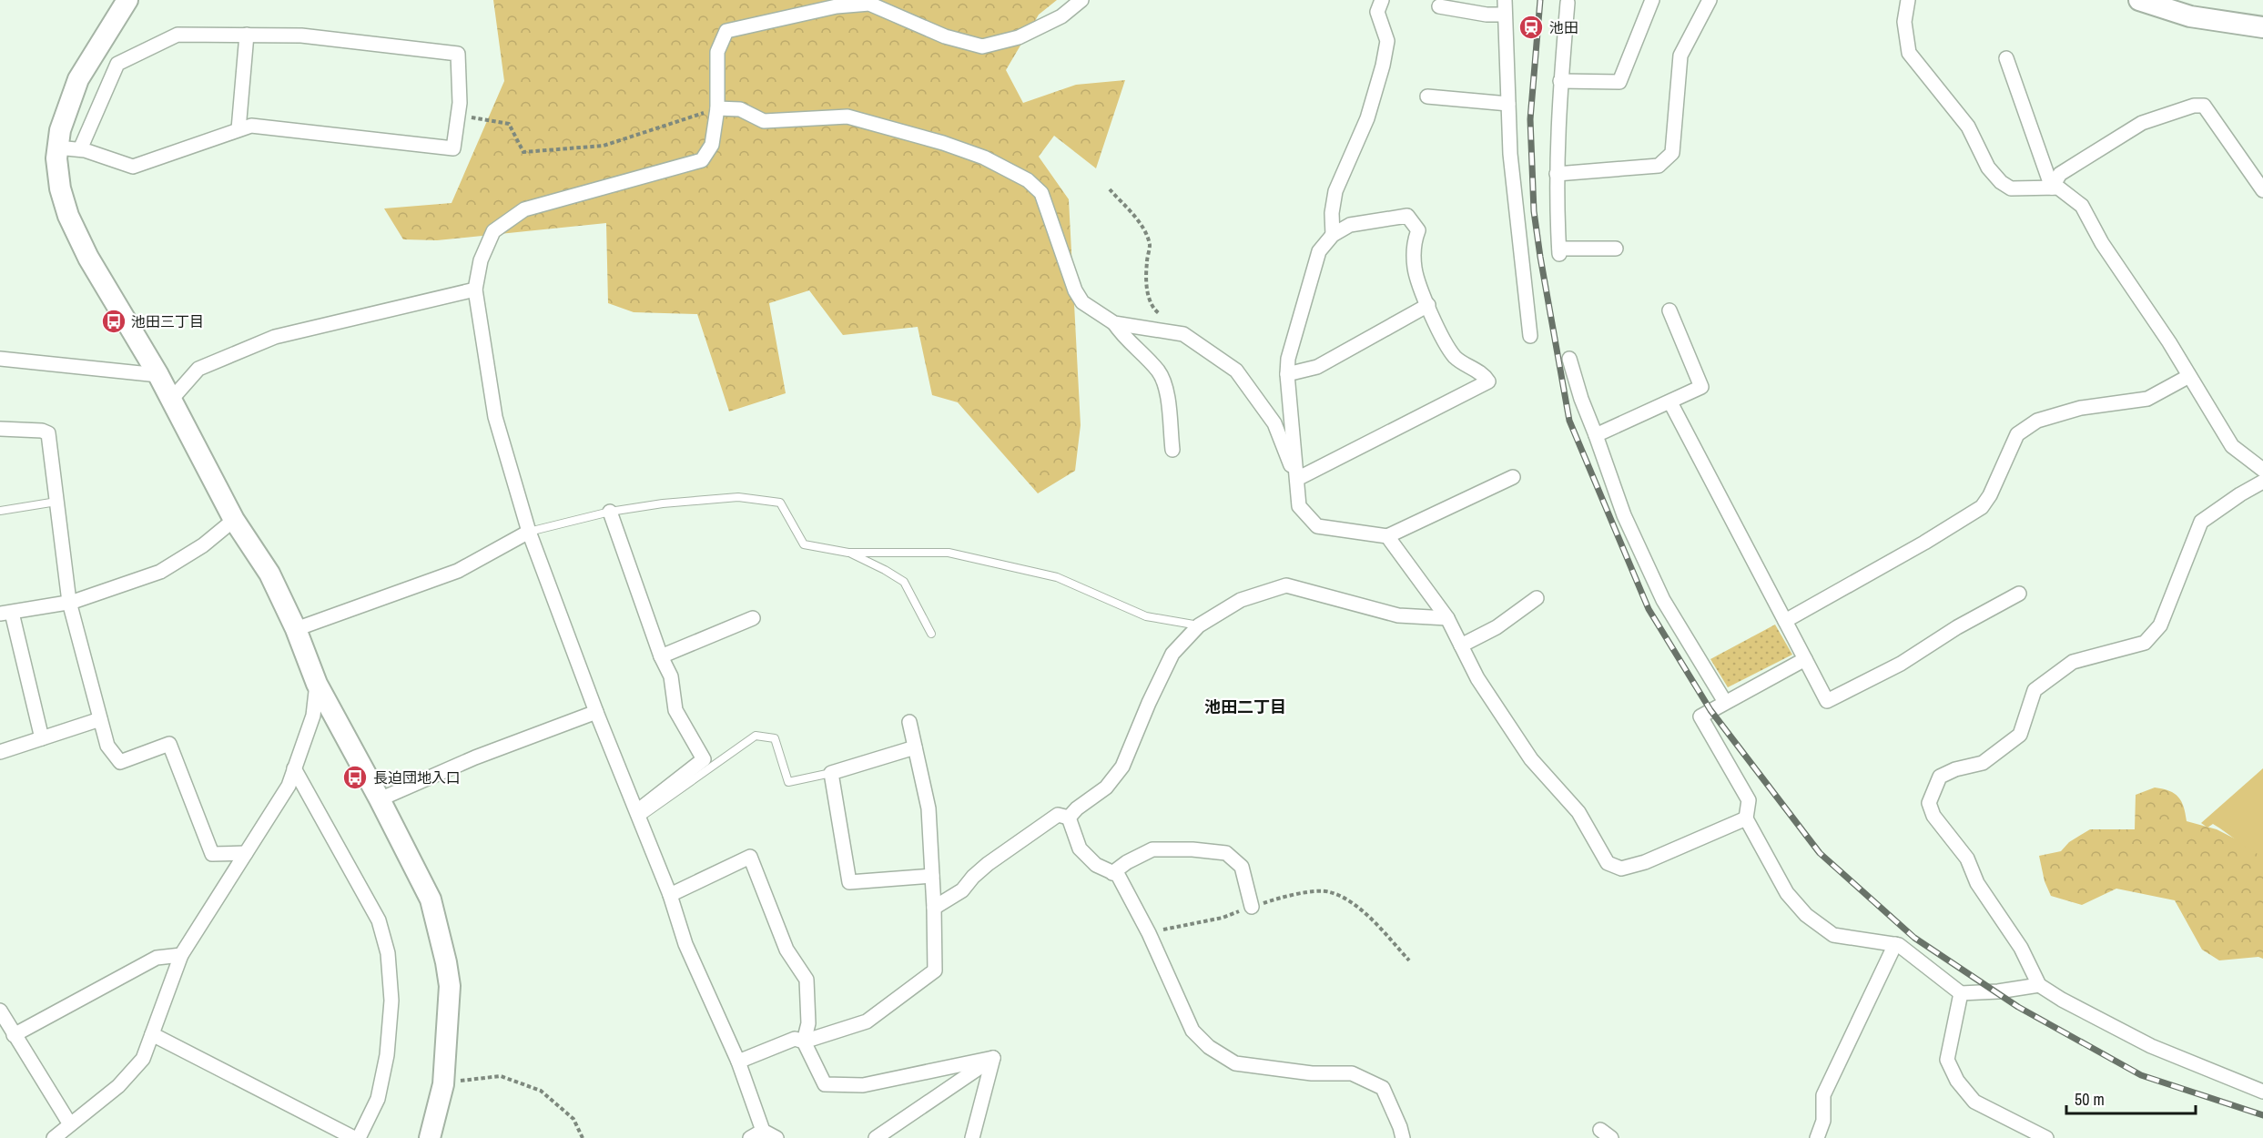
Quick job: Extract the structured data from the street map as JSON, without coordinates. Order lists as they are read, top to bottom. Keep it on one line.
{"districts":["池田二丁目"],"places":{"station":["池田"],"bus stop":["池田三丁目","長迫団地入口"]},"scale_bar":"50 m"}
